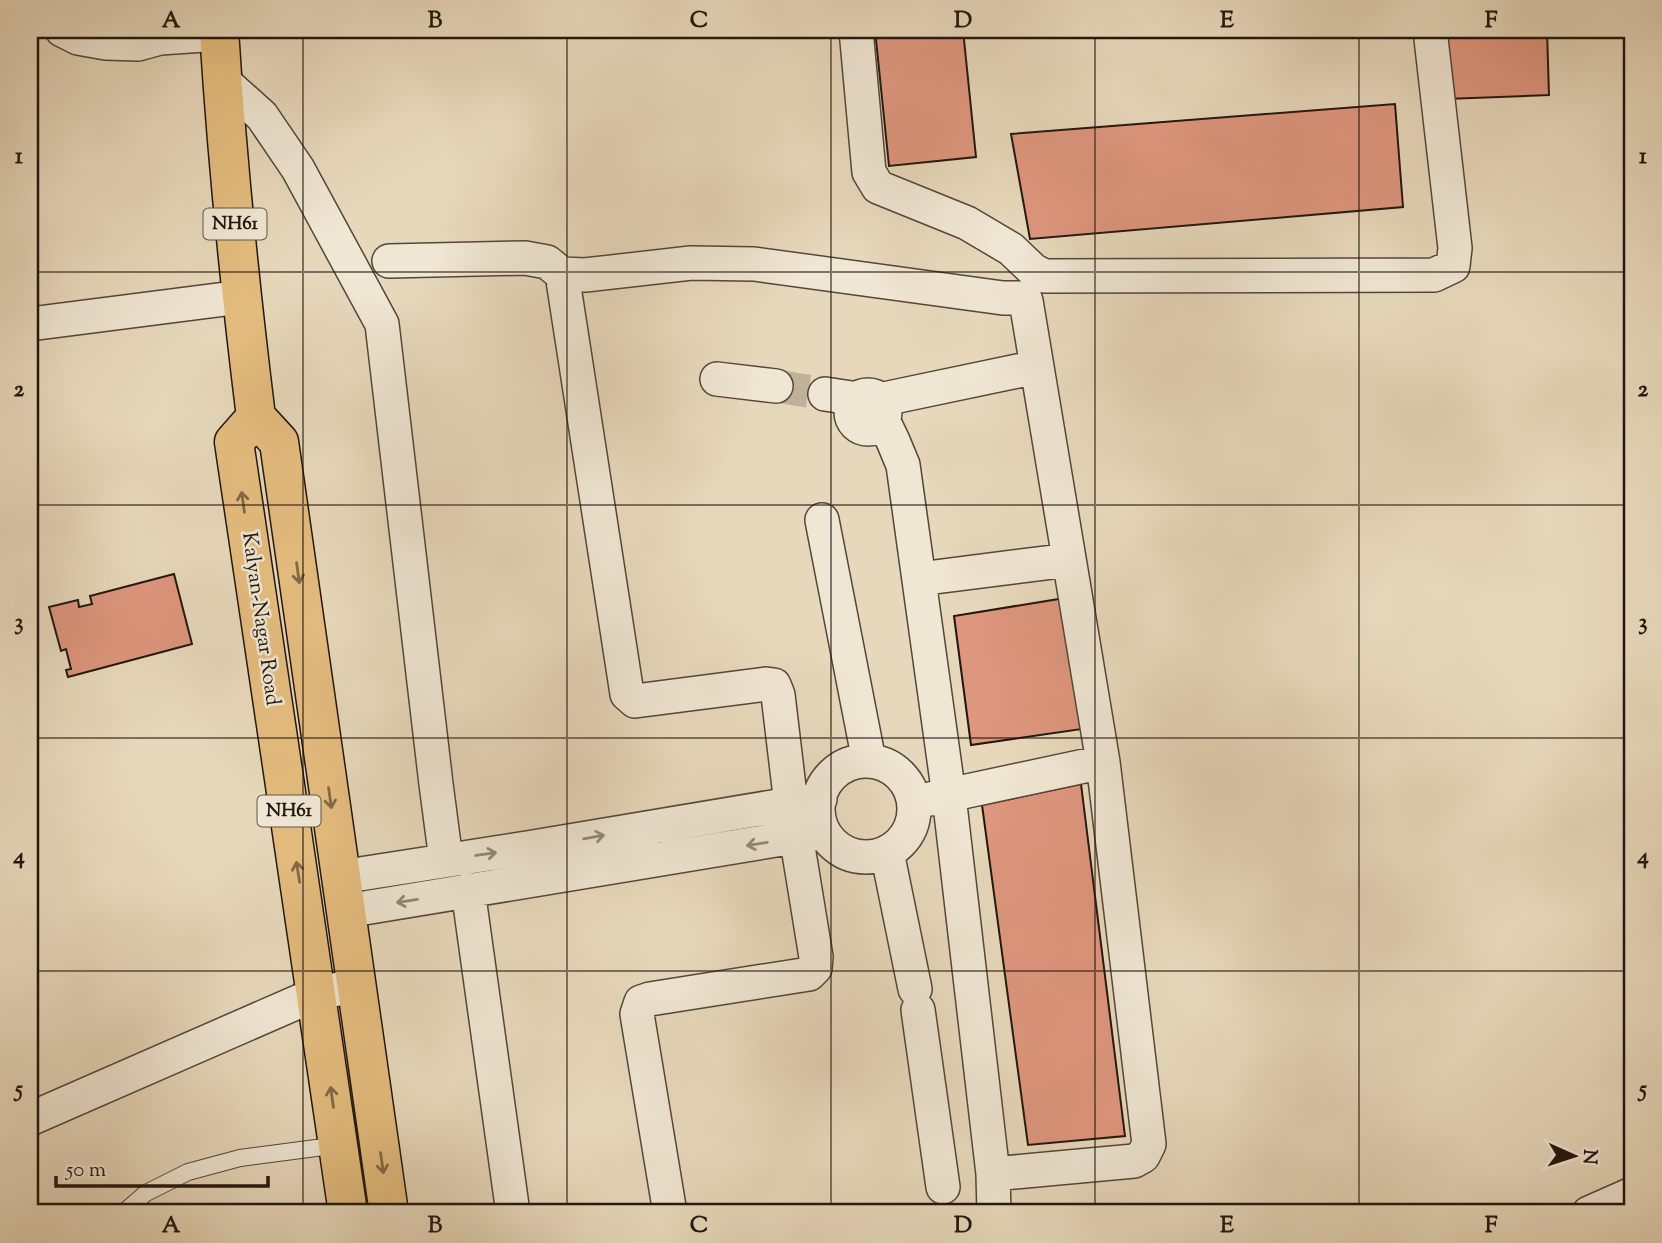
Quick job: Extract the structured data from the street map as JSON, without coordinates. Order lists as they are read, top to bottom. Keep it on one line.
{"streets":{"highway":["NH61","Kalyan-Nagar Road"]},"crossings":[["NH61","Kalyan-Nagar Road"]],"scale_bar":"50 m","north":"right","grid":{"columns":["A","B","C","D","E","F"],"rows":["1","2","3","4","5"]}}
